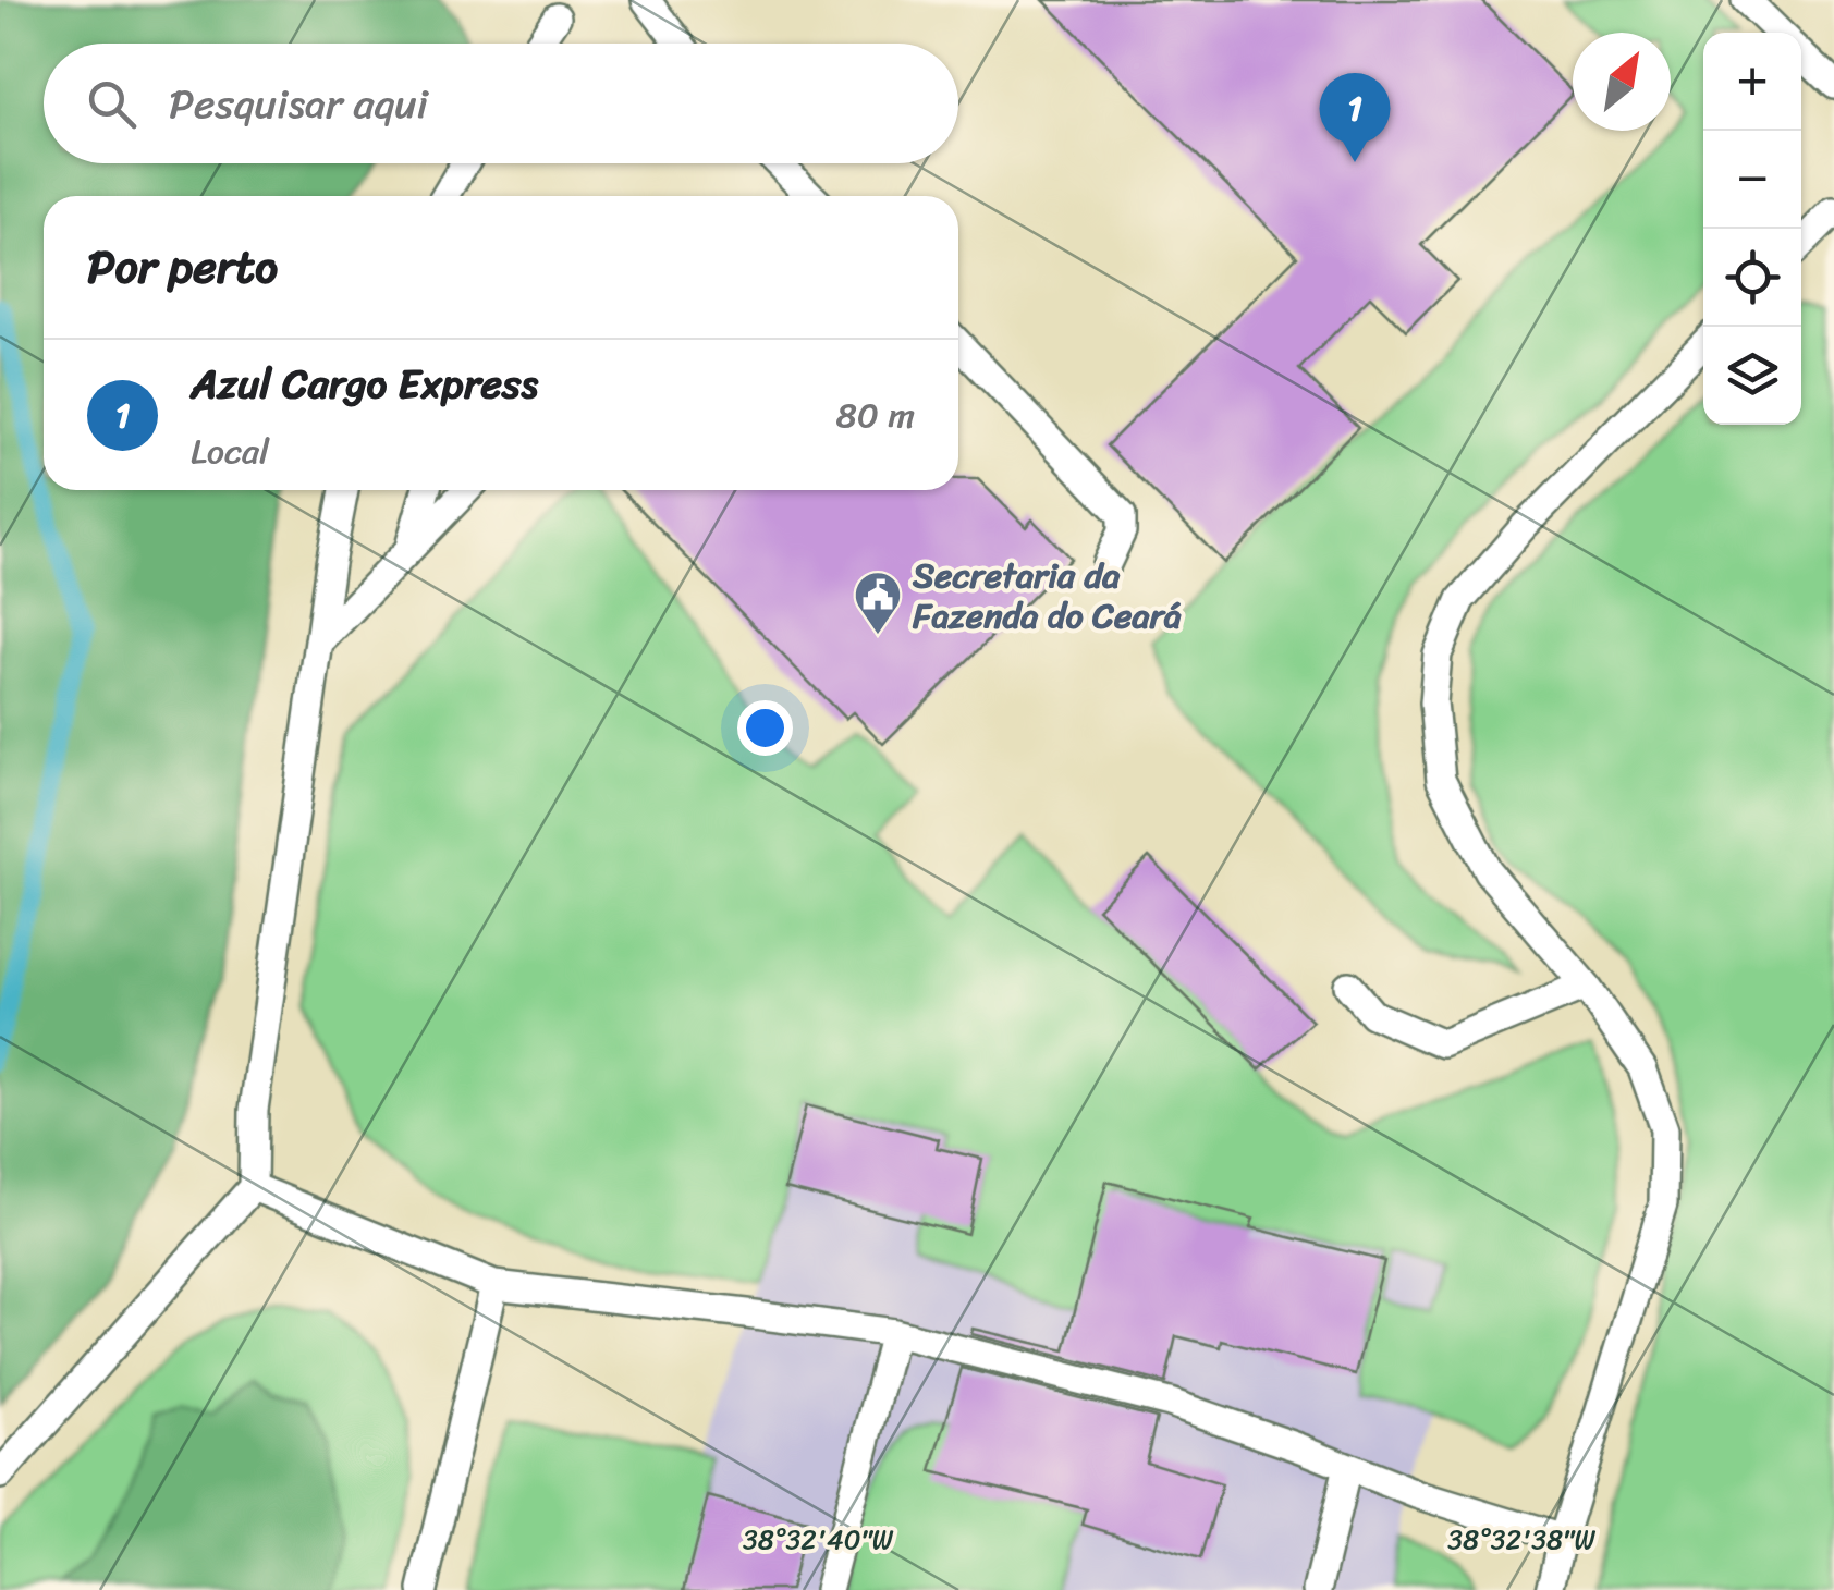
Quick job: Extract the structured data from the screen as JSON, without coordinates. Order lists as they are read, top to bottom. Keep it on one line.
{"places":{"public building":["Secretaria da Fazenda do Ceará"]},"north":"top right","page":{"map_buttons":["+","−"],"search":"Pesquisar aqui","pins":"1","heading":"Por perto","list":[{"mark":"1","name":"Azul Cargo Express","note":"Local","value":"80 m"}]},"coordinates":["38°32'40\"W","38°32'38\"W"]}
